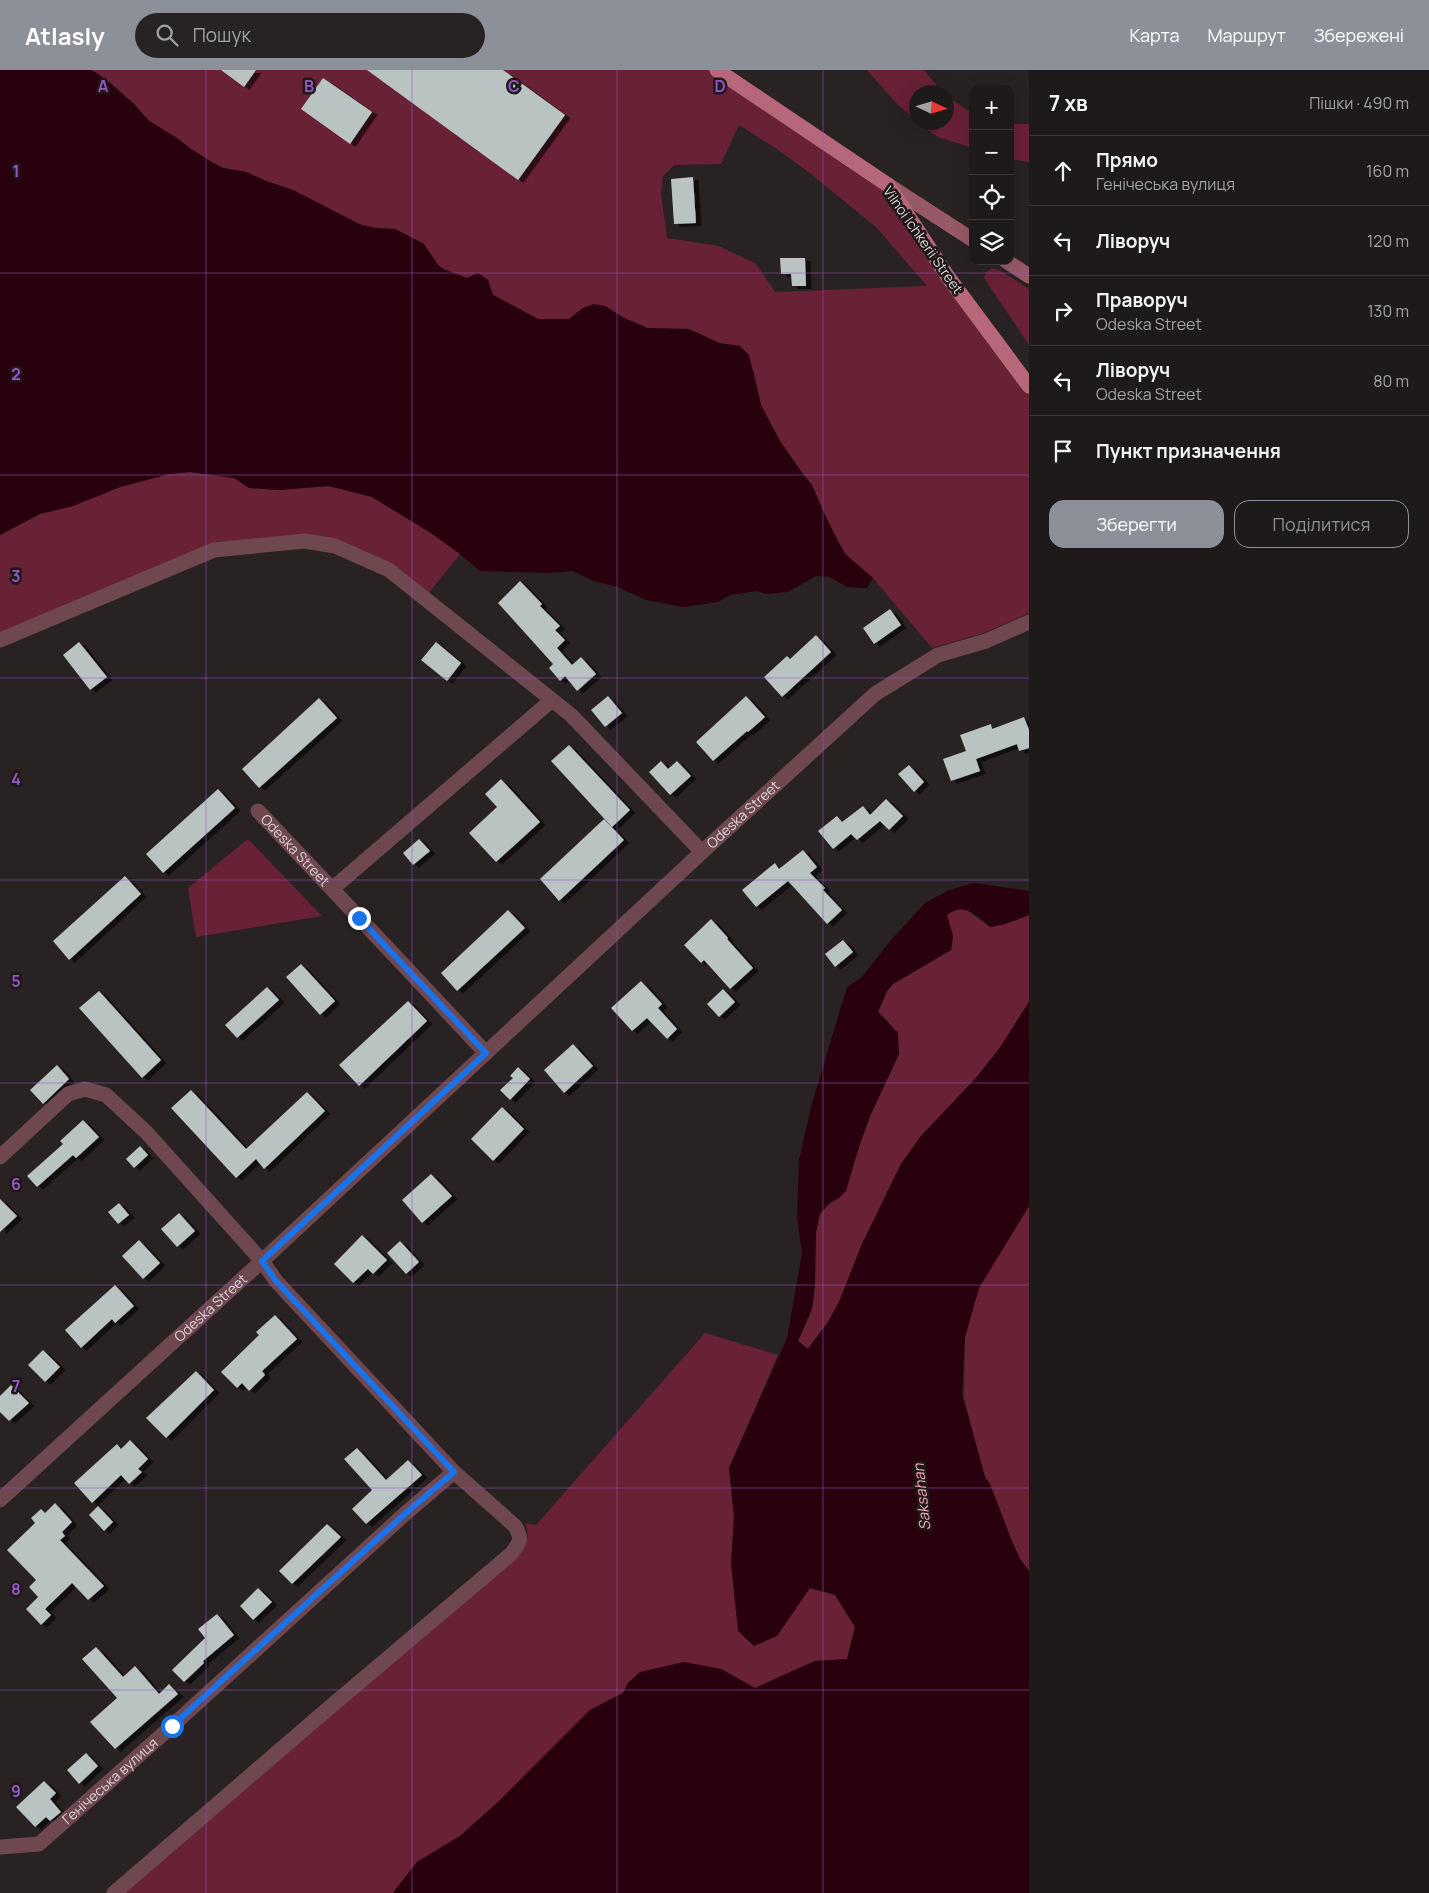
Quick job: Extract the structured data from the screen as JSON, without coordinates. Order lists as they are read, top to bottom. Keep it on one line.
{"streets":{"main road":["Vilnoi Ichkerii Street"],"street":["Odeska Street","Генічеська вулиця"]},"water":["Saksahan"],"north":"right","page":{"header":"Atlasly","search":"Пошук","nav":["Карта","Маршрут","Збережені"],"heading":["7 хв","Пішки · 490 m"],"map_buttons":["+","−"],"list":[["Прямо","Генічеська вулиця","160 m"],["Ліворуч","120 m"],["Праворуч","Odeska Street","130 m"],["Ліворуч","Odeska Street","80 m"],"Пункт призначення"],"buttons":["Зберегти","Поділитися"]},"grid":{"columns":["A","B","C","D"],"rows":["1","2","3","4","5","6","7","8","9"]}}
